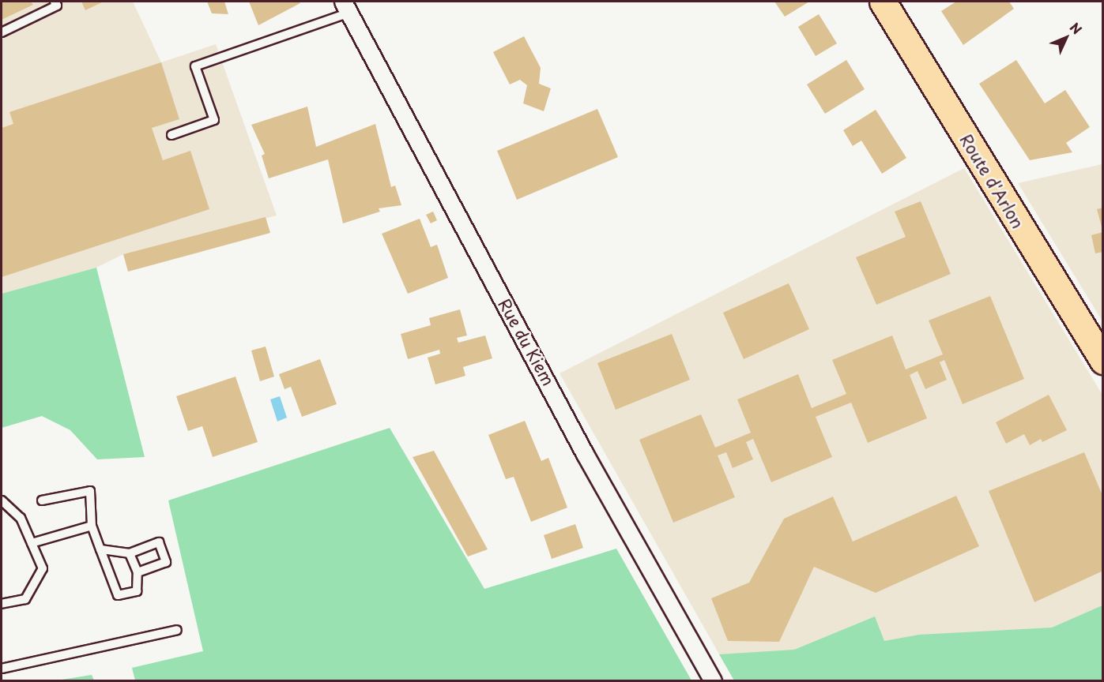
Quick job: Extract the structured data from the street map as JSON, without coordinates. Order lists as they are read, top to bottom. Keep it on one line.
{"streets":{"main road":["Route d'Arlon"],"street":["Rue du Kiem"]},"north":"top right"}
